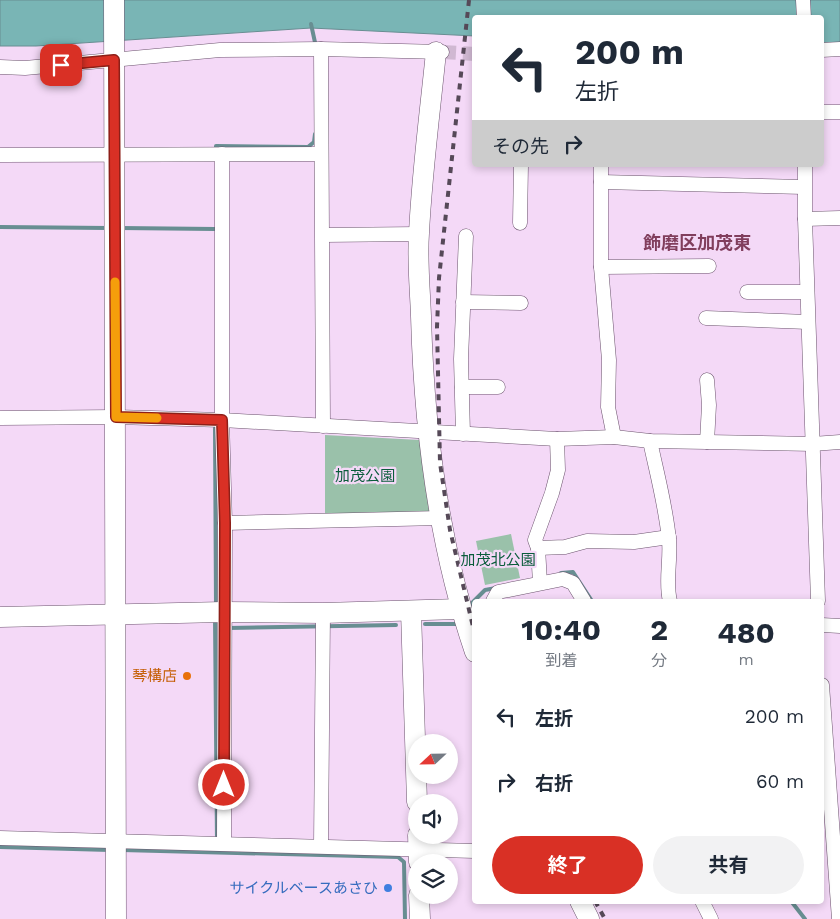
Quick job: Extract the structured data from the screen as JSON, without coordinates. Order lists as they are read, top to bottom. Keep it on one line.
{"districts":["飾磨区加茂東"],"parks":["加茂公園","加茂北公園"],"places":["琴構店","サイクルベースあさひ"],"north":"left","page":{"turn":["200 m","左折"],"then":"その先","eta":["10:40","到着","2","分","480","m"],"list":[{"name":"左折","value":"200 m"},{"name":"右折","value":"60 m"}],"buttons":["終了","共有"]}}
